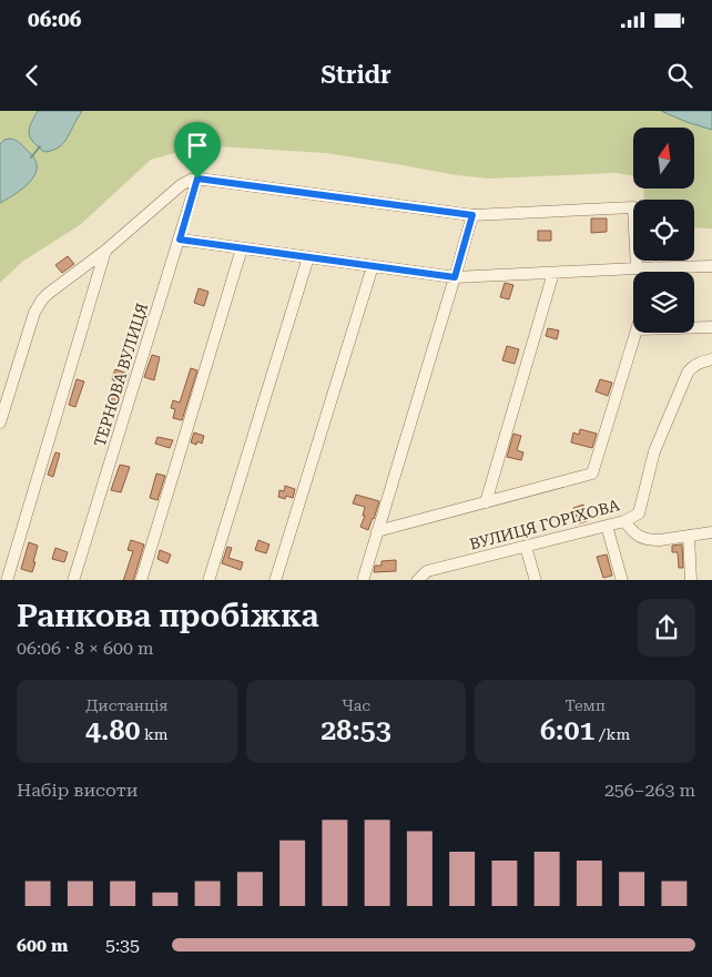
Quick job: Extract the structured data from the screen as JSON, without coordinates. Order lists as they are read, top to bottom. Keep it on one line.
{"streets":{"street":["ТЕРНОВА ВУЛИЦЯ","ВУЛИЦЯ ГОРІХОВА"]},"north":"top","page":{"status":"06:06","header":"Stridr","heading":["Ранкова пробіжка","06:06 · 8 × 600 m"],"stats":[["Дистанція","4.80 km"],["Час","28:53"],["Темп","6:01 /km"]],"chart":["Набір висоти","256–263 m"],"list":[{"name":"600 m","note":"5:35"}]}}
